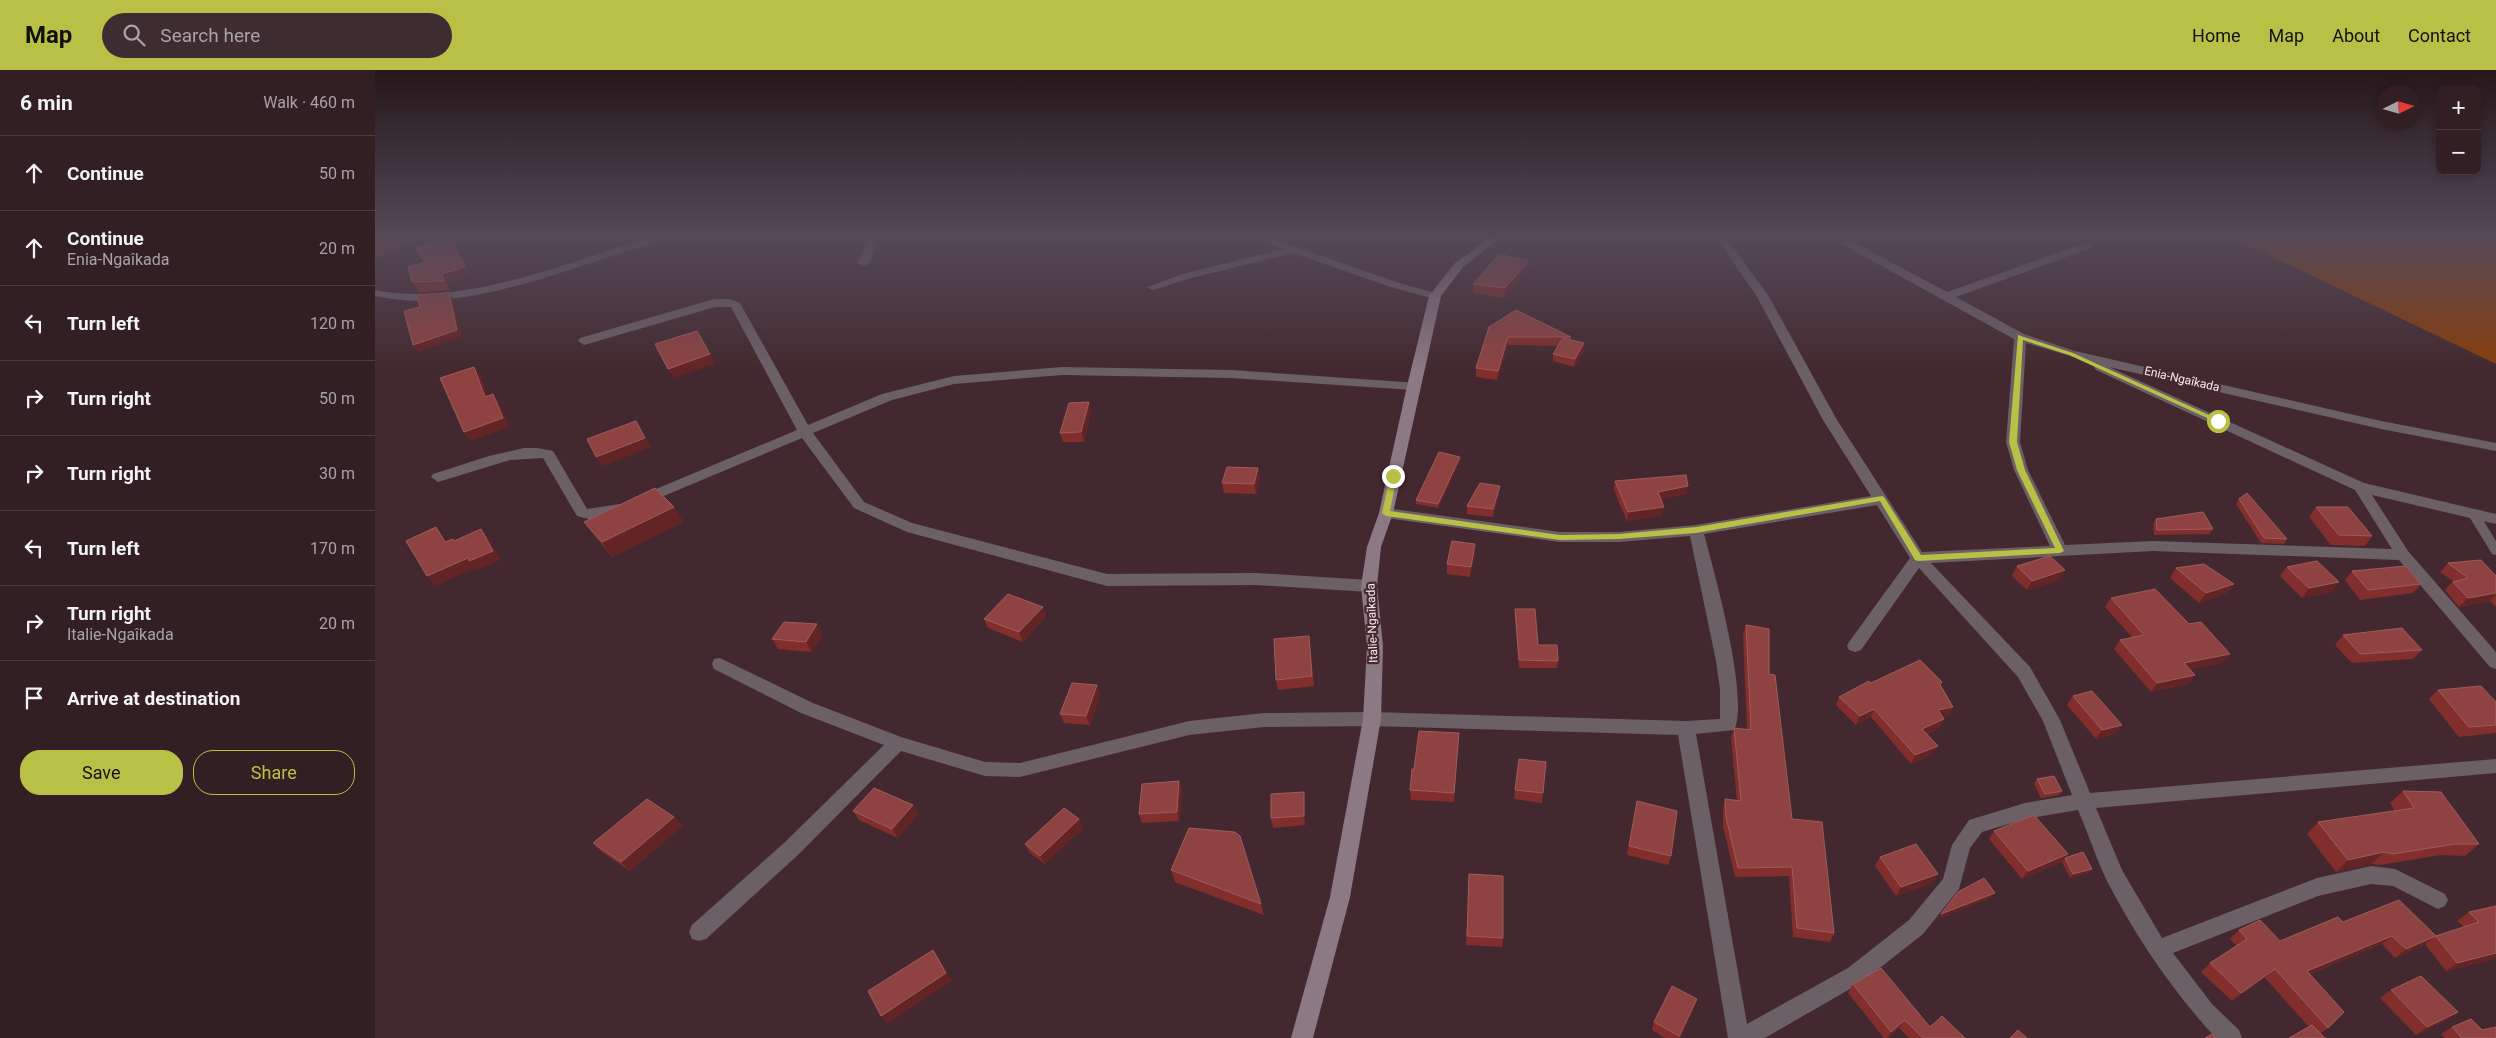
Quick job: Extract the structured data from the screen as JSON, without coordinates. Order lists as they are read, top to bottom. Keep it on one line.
{"streets":{"street":["Enia-Ngaîkada","Italie-Ngaîkada"]},"north":"right","page":{"header":"Map","search":"Search here","nav":["Home","Map","About","Contact"],"heading":["6 min","Walk · 460 m"],"map_buttons":["+","−"],"list":[["Continue","50 m"],["Continue","Enia-Ngaîkada","20 m"],["Turn left","120 m"],["Turn right","50 m"],["Turn right","30 m"],["Turn left","170 m"],["Turn right","Italie-Ngaîkada","20 m"],"Arrive at destination"],"buttons":["Save","Share"]}}
